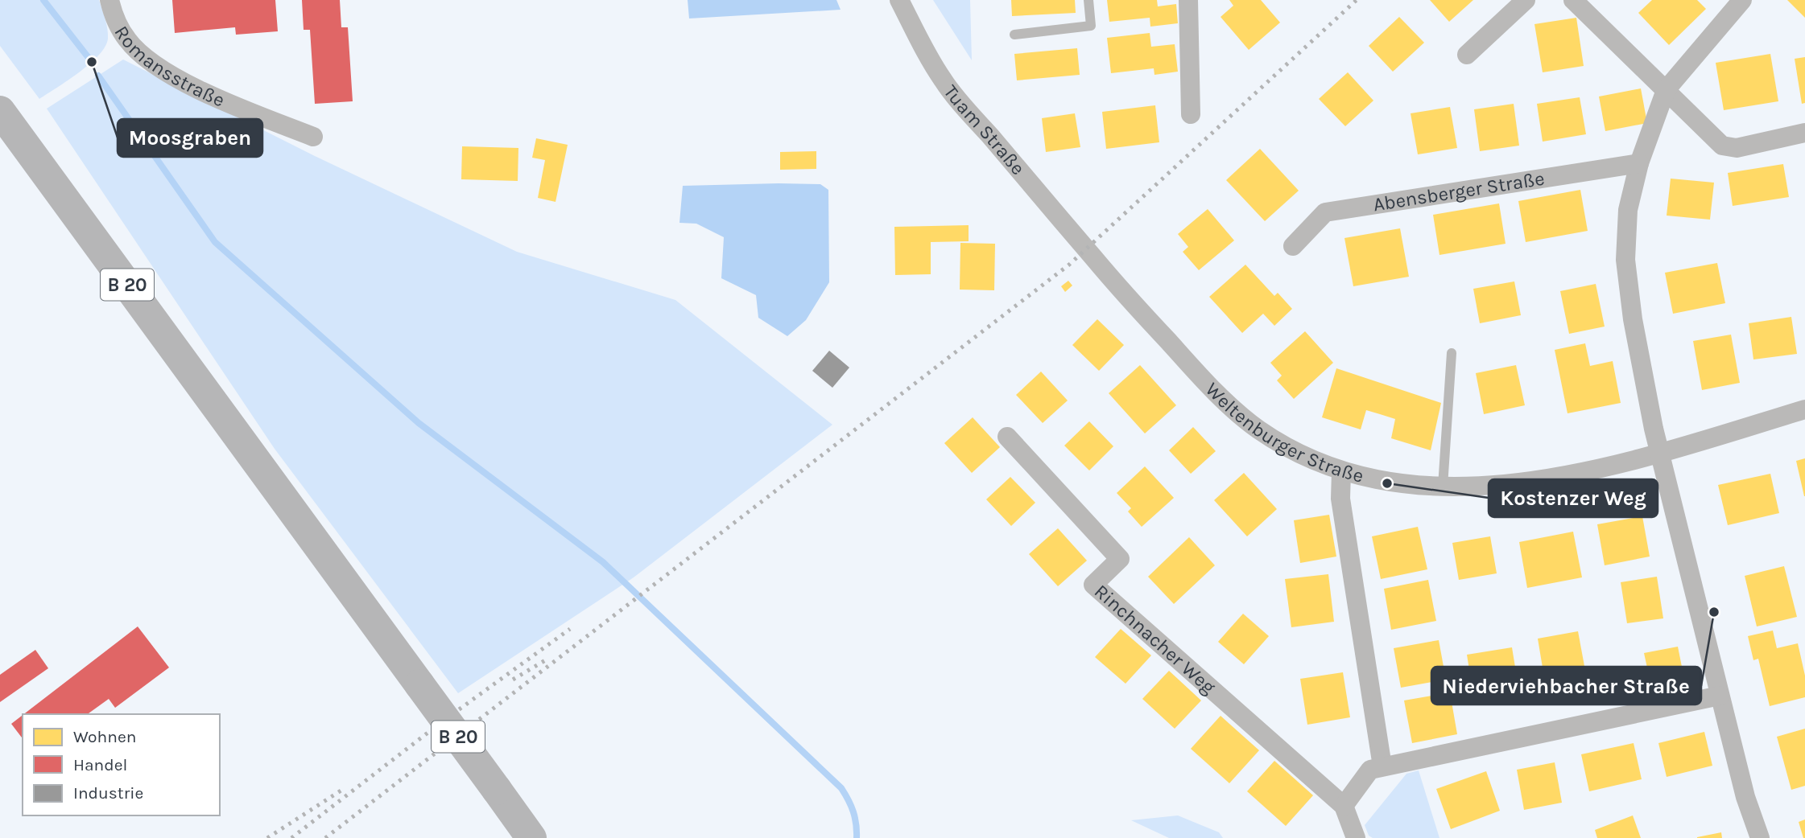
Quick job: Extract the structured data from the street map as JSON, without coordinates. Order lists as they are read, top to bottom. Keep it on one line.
{"streets":{"highway":["B 20"],"street":["Romansstraße","Tuam Straße","Abensberger Straße","Weltenburger Straße","Rinchnacher Weg"]},"crossings":[["Tuam Straße","Weltenburger Straße"]],"places":["Moosgraben","Kostenzer Weg","Niederviehbacher Straße"],"legend":["Wohnen","Handel","Industrie"]}
